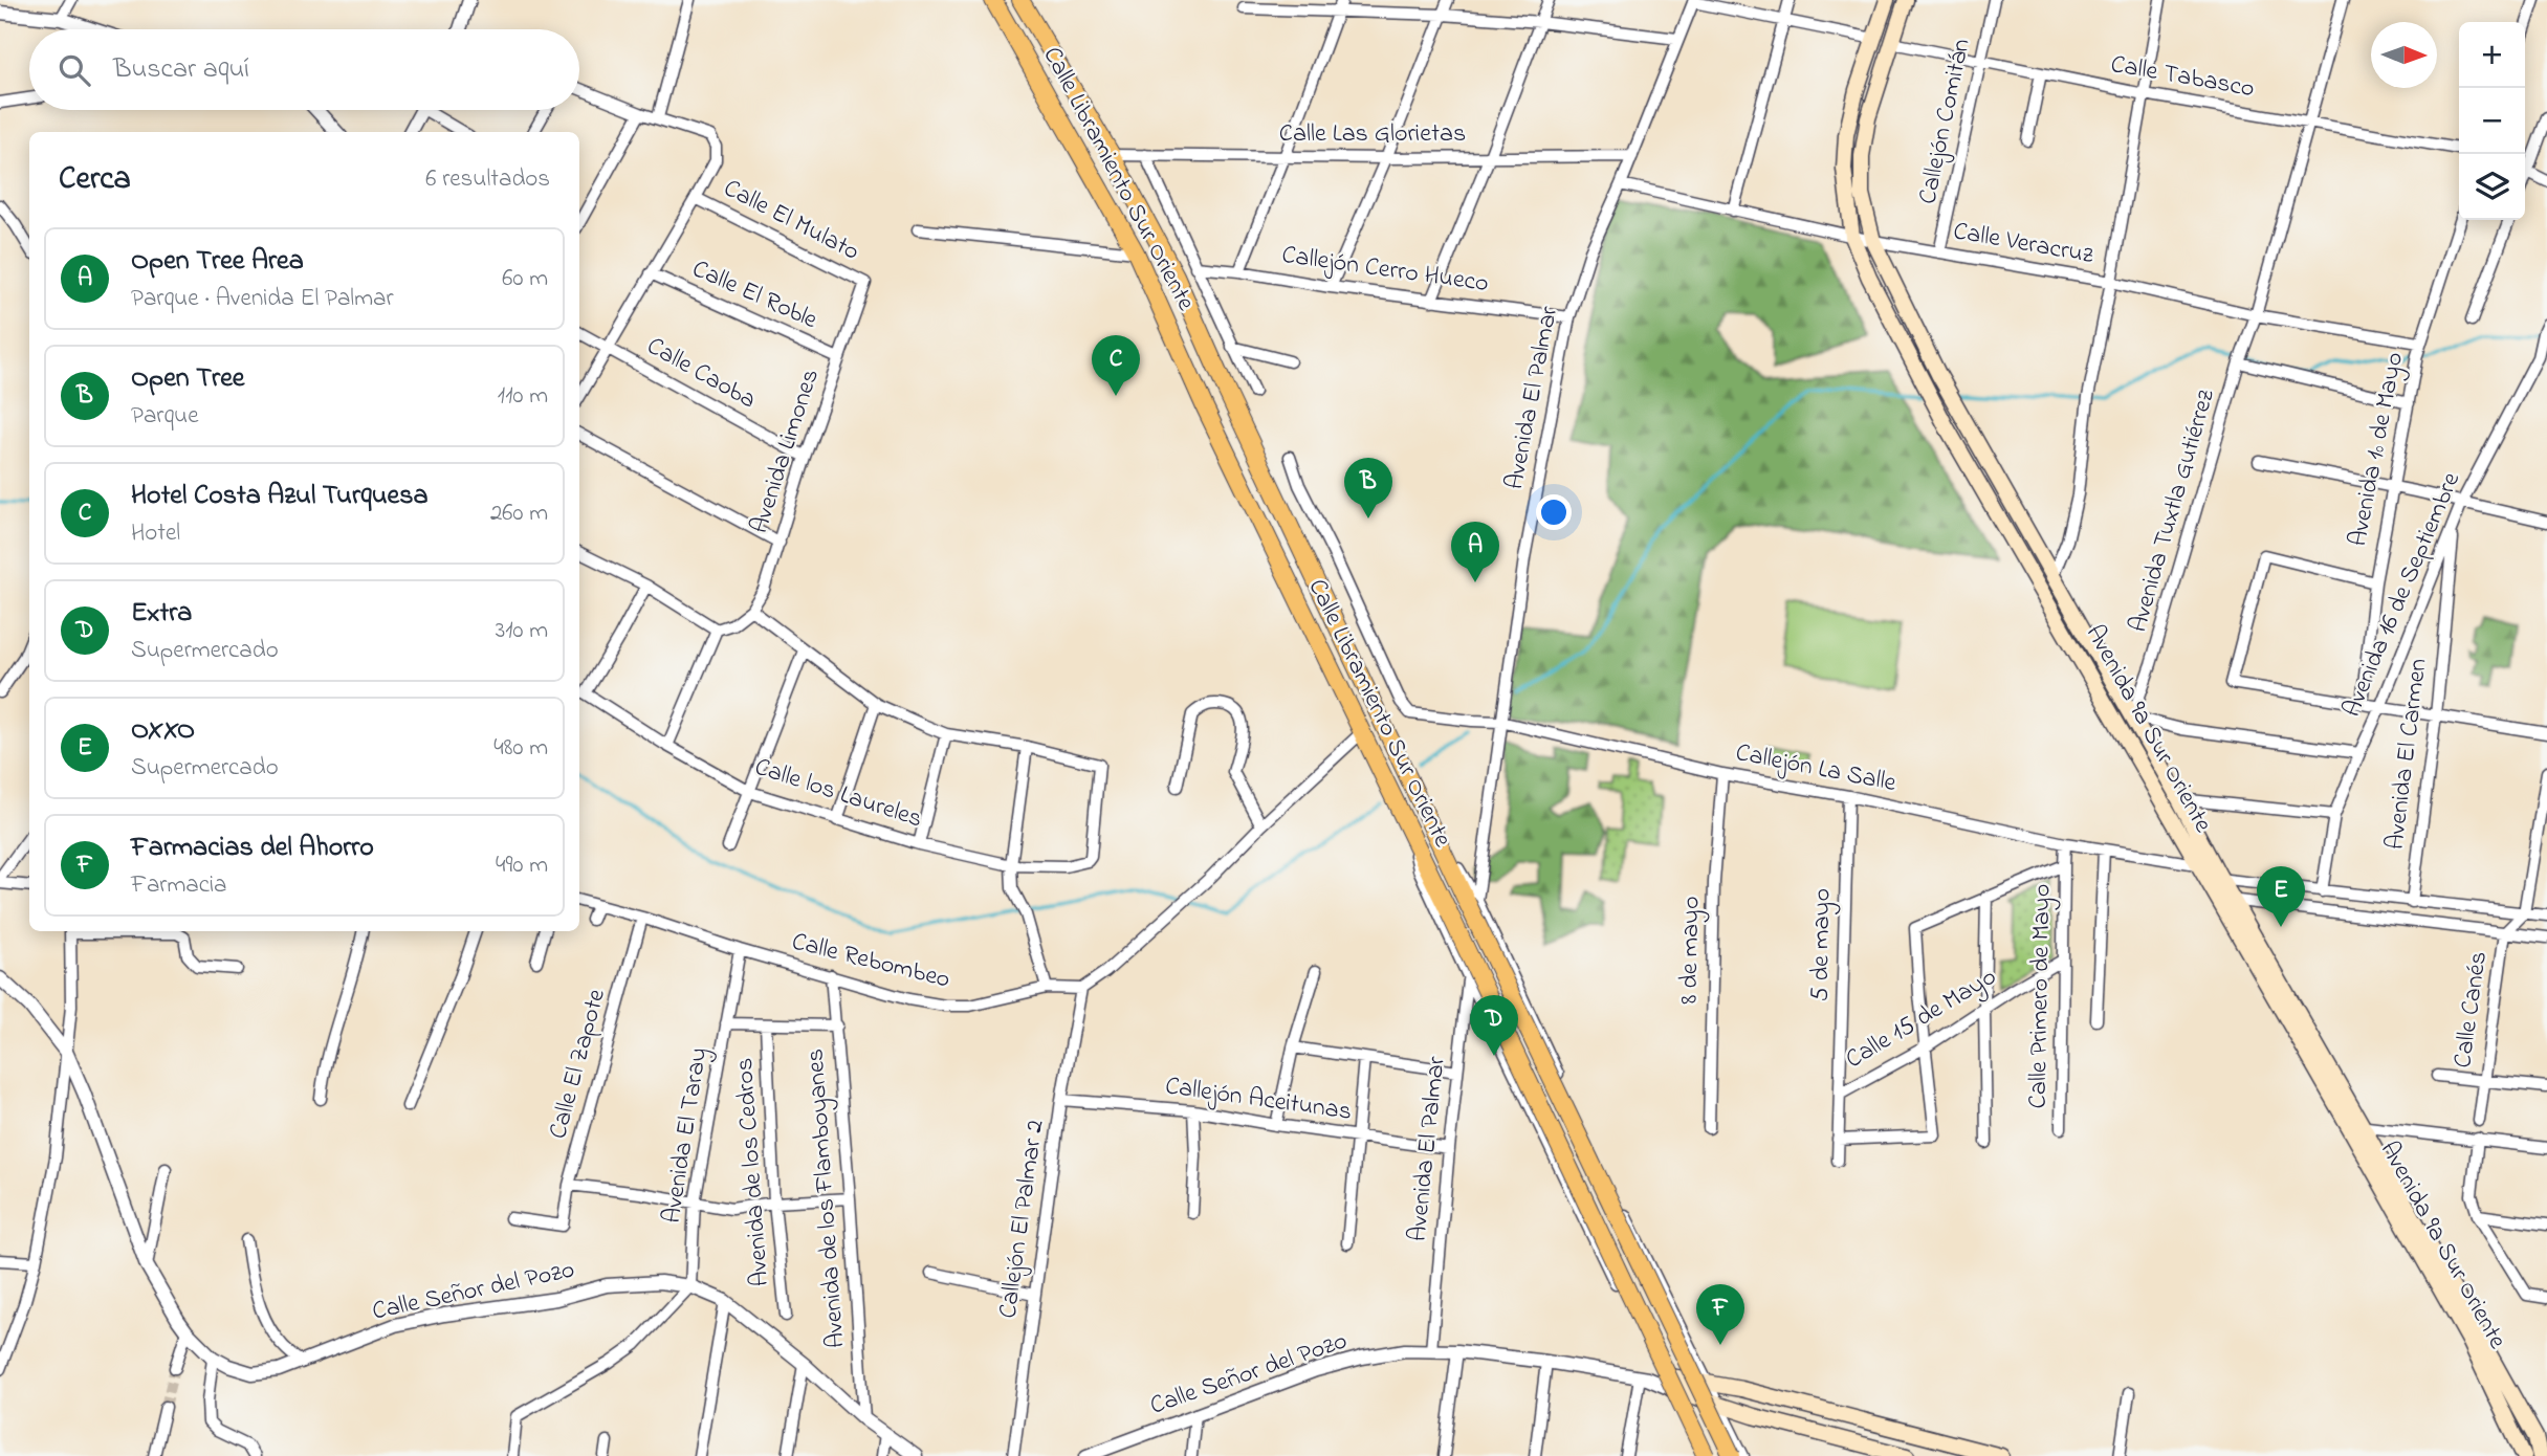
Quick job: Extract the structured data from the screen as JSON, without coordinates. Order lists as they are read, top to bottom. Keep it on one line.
{"streets":{"main road":["Calle Libramiento Sur Oriente","Avenida 9a Sur Oriente"],"street":["Calle Tabasco","Callejón Comitán","Calle Las Glorietas","Calle El Mulato","Calle Veracruz","Callejón Cerro Hueco","Calle El Roble","Calle Caoba","Avenida El Palmar","Avenida 1º de Mayo","Avenida Limones","Avenida Tuxtla Gutiérrez","Avenida 16 de Septiembre","Avenida El Carmen","Callejón La Salle","Calle los Laureles","5 de mayo","8 de mayo","Calle Rebombeo","Calle Primero de Mayo","Calle Canés","Calle 15 de Mayo","Calle El Zapote","Callejón Aceitunas","Avenida El Taray","Avenida de los Cedros","Avenida de los Flamboyanes","Callejón El Palmar 2","Calle Señor del Pozo"]},"crossings":[["Calle Tabasco","Callejón Comitán"],["Calle Tabasco","Avenida 9a Sur Oriente"],["Callejón Comitán","Calle Veracruz"],["Calle Las Glorietas","Calle Libramiento Sur Oriente"],["Calle Las Glorietas","Avenida El Palmar"],["Calle Libramiento Sur Oriente","Avenida El Palmar"],["Calle El Mulato","Avenida Limones"],["Calle Veracruz","Avenida El Palmar"],["Calle Veracruz","Avenida 1º de Mayo"],["Calle Veracruz","Avenida Tuxtla Gutiérrez"],["Calle Veracruz","Avenida 9a Sur Oriente"],["Callejón Cerro Hueco","Avenida El Palmar"],["Calle El Roble","Avenida Limones"],["Calle Caoba","Avenida Limones"],["Avenida El Palmar","Callejón La Salle"],["Avenida El Palmar","Callejón Aceitunas"],["Avenida El Palmar","Calle Señor del Pozo"],["Avenida Tuxtla Gutiérrez","Avenida 9a Sur Oriente"],["Avenida 16 de Septiembre","Avenida El Carmen"],["Avenida 9a Sur Oriente","Callejón La Salle"],["Callejón La Salle","5 de mayo"],["Callejón La Salle","8 de mayo"],["Callejón La Salle","Calle Primero de Mayo"],["5 de mayo","Calle 15 de Mayo"],["Calle Rebombeo","Calle El Zapote"],["Calle Rebombeo","Avenida El Taray"],["Calle Rebombeo","Avenida de los Flamboyanes"],["Calle Rebombeo","Callejón El Palmar 2"],["Calle Primero de Mayo","Calle 15 de Mayo"],["Callejón Aceitunas","Callejón El Palmar 2"],["Avenida El Taray","Calle Señor del Pozo"],["Avenida de los Flamboyanes","Calle Señor del Pozo"]],"north":"right","page":{"map_buttons":["+","−"],"search":"Buscar aquí","heading":["Cerca","6 resultados"],"list":[{"mark":"A","name":"Open Tree Area","note":"Parque · Avenida El Palmar","value":"60 m"},{"mark":"B","name":"Open Tree","note":"Parque","value":"110 m"},{"mark":"C","name":"Hotel Costa Azul Turquesa","note":"Hotel","value":"260 m"},{"mark":"D","name":"Extra","note":"Supermercado","value":"310 m"},{"mark":"E","name":"OXXO","note":"Supermercado","value":"480 m"},{"mark":"F","name":"Farmacias del Ahorro","note":"Farmacia","value":"490 m"}],"pins":["C","B","A","E","D","F"]}}
